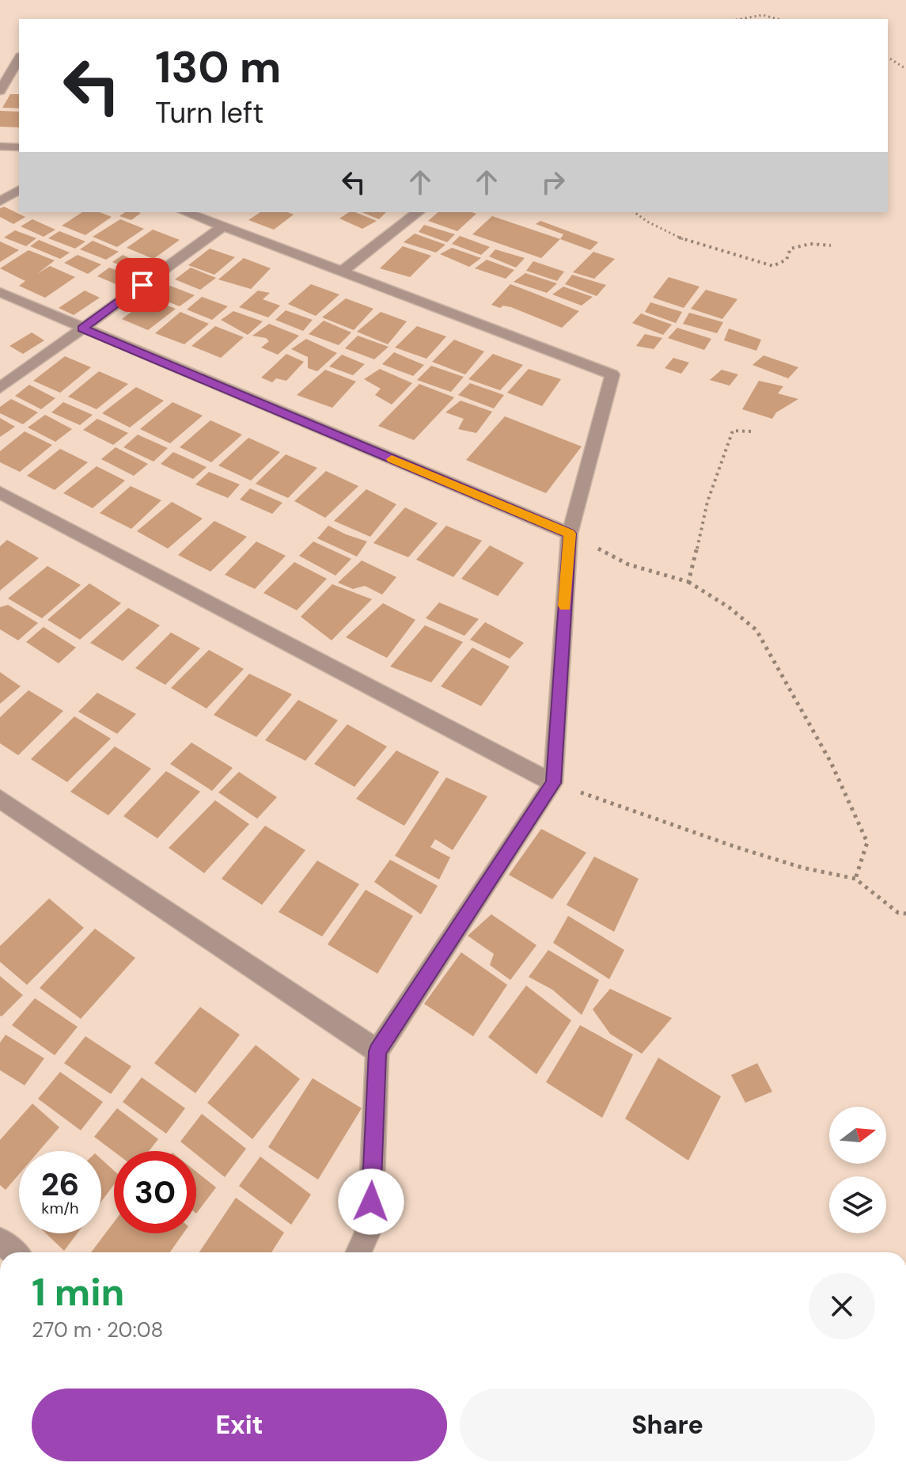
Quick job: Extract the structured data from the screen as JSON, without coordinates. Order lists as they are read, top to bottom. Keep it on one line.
{"north":"right","page":{"turn":["130 m","Turn left"],"speed":"26 km/h","limit":"30","heading":["1 min","270 m · 20:08"],"buttons":["Exit","Share"]}}
